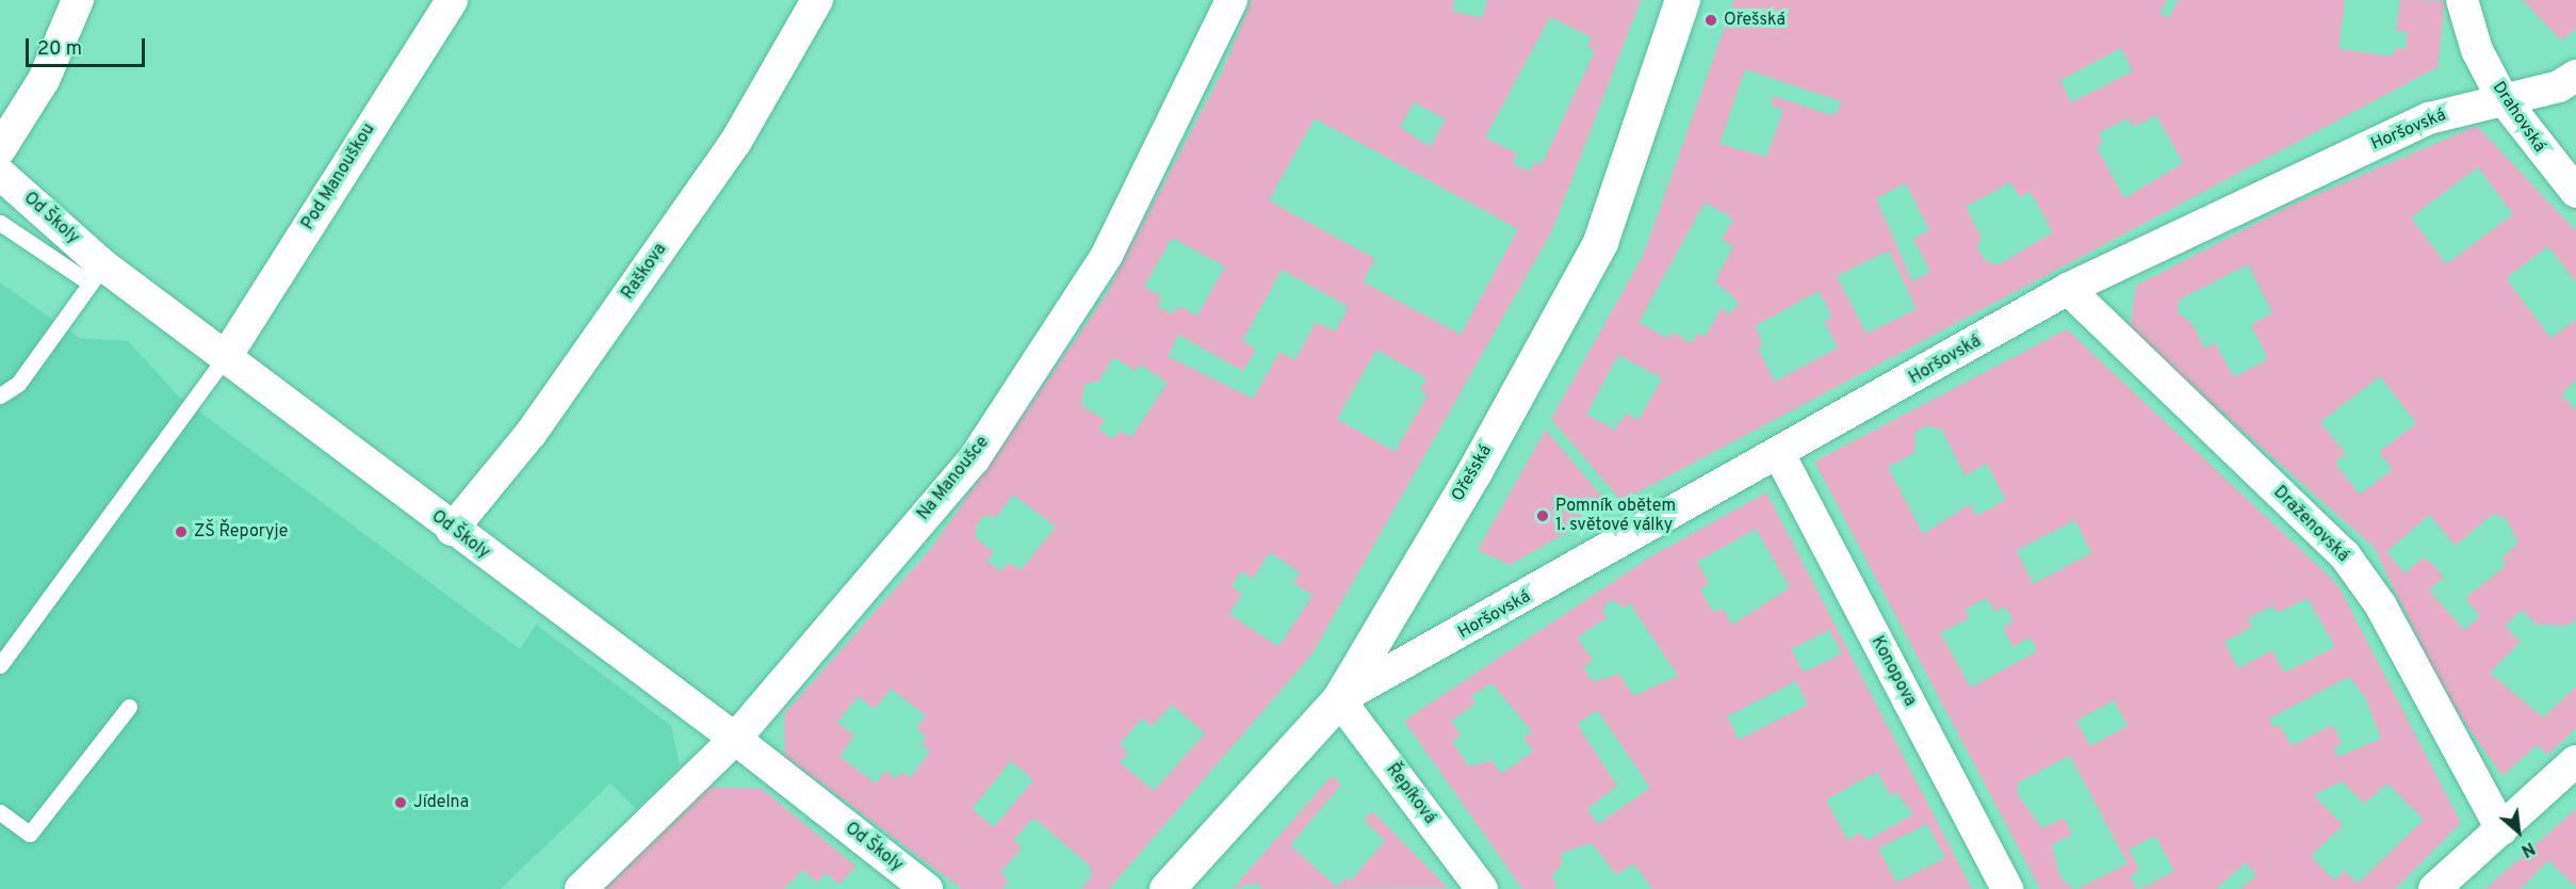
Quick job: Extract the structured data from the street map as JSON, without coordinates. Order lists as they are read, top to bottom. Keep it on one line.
{"streets":{"street":["Drahovská","Horšovská","Pod Manouškou","Od Školy","Raškova","Ořešská","Na Manoušce","Draženovská","Konopova","Řepíková"]},"crossings":[["Drahovská","Horšovská"],["Horšovská","Ořešská"],["Horšovská","Draženovská"],["Horšovská","Konopova"],["Horšovská","Řepíková"],["Pod Manouškou","Od Školy"],["Od Školy","Raškova"],["Od Školy","Na Manoušce"],["Ořešská","Řepíková"]],"places":["Ořešská","Pomník obětem 1. světové války","ZŠ Řeporyje","Jídelna"],"scale_bar":"20 m","north":"bottom right"}
